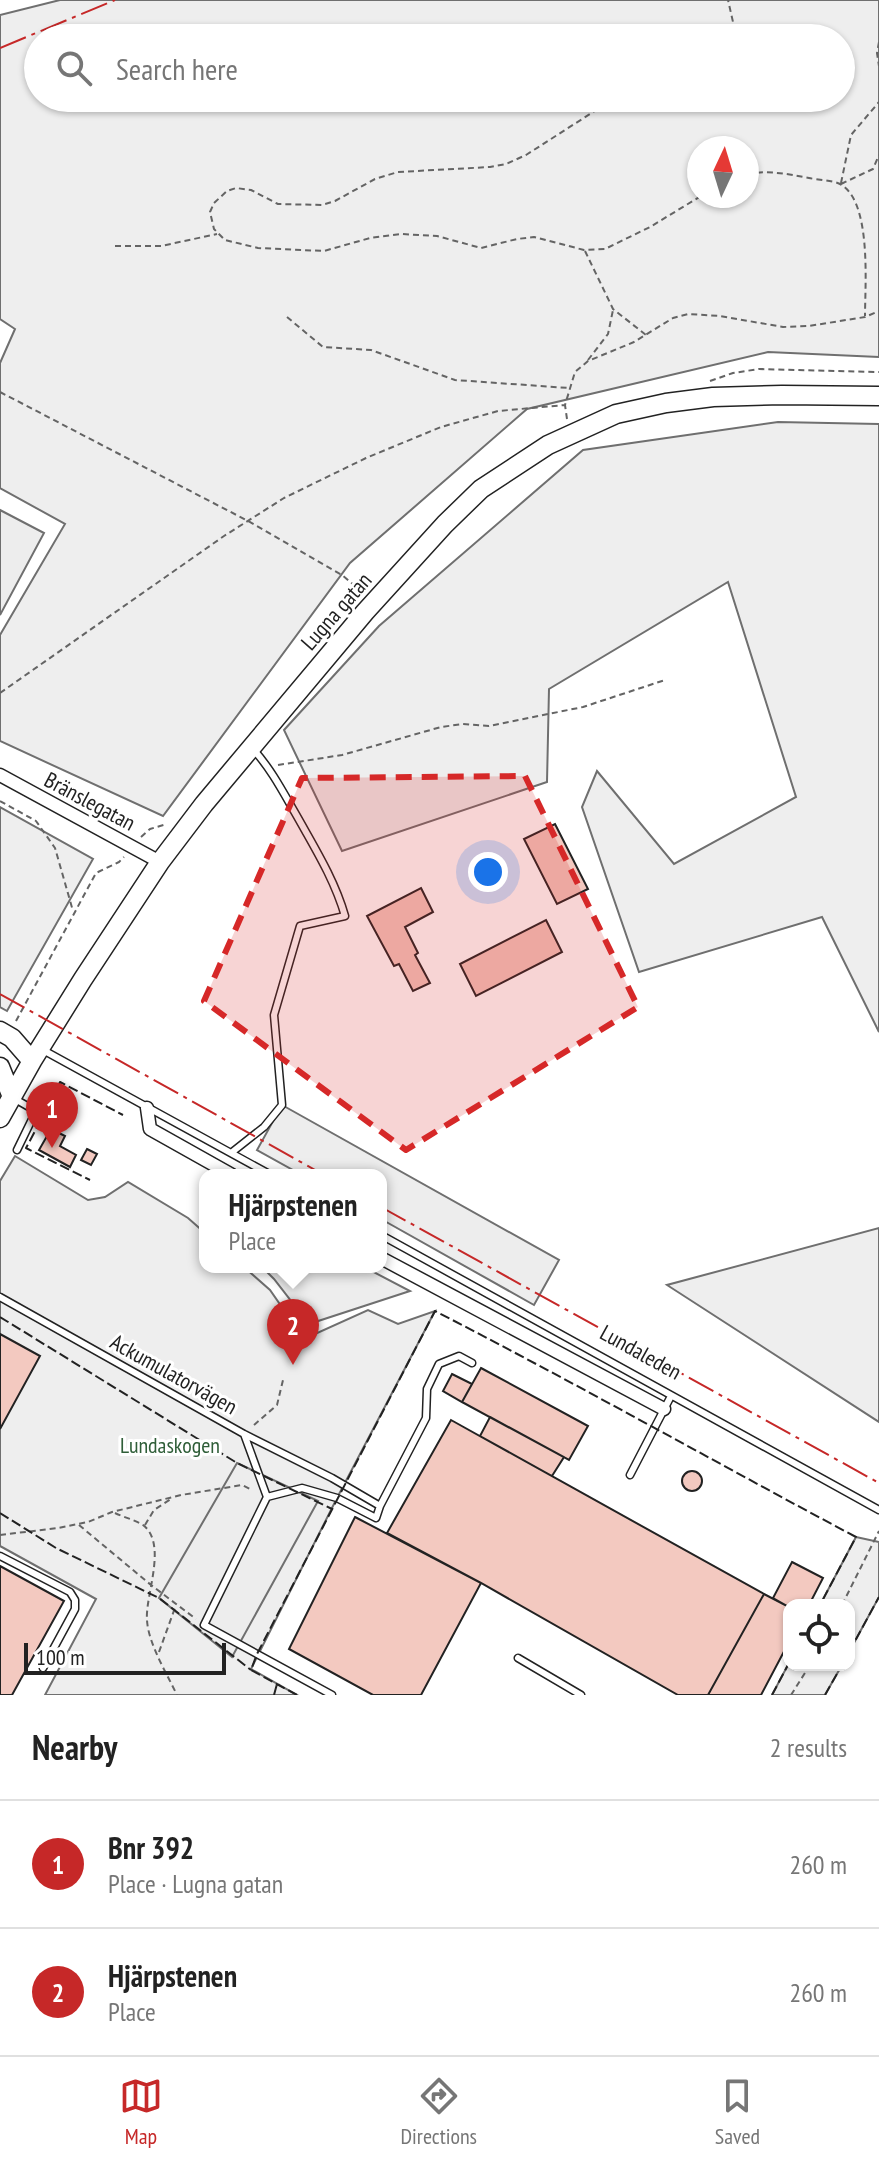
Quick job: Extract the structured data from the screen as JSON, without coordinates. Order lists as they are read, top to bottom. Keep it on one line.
{"streets":{"main road":["Lugna gatan"],"street":["Bränslegatan"],"lane":["Lundaleden","Ackumulatorvägen"]},"crossings":[["Lugna gatan","Bränslegatan"]],"parks":["Lundaskogen"],"scale_bar":"100 m","north":"top","page":{"search":"Search here","pins":["1","2"],"popup":["Hjärpstenen","Place"],"scale":"100 m","heading":["Nearby","2 results"],"list":[{"mark":"1","name":"Bnr 392","note":"Place · Lugna gatan","value":"260 m"},{"mark":"2","name":"Hjärpstenen","note":"Place","value":"260 m"}],"nav":["Map","Directions","Saved"]}}
